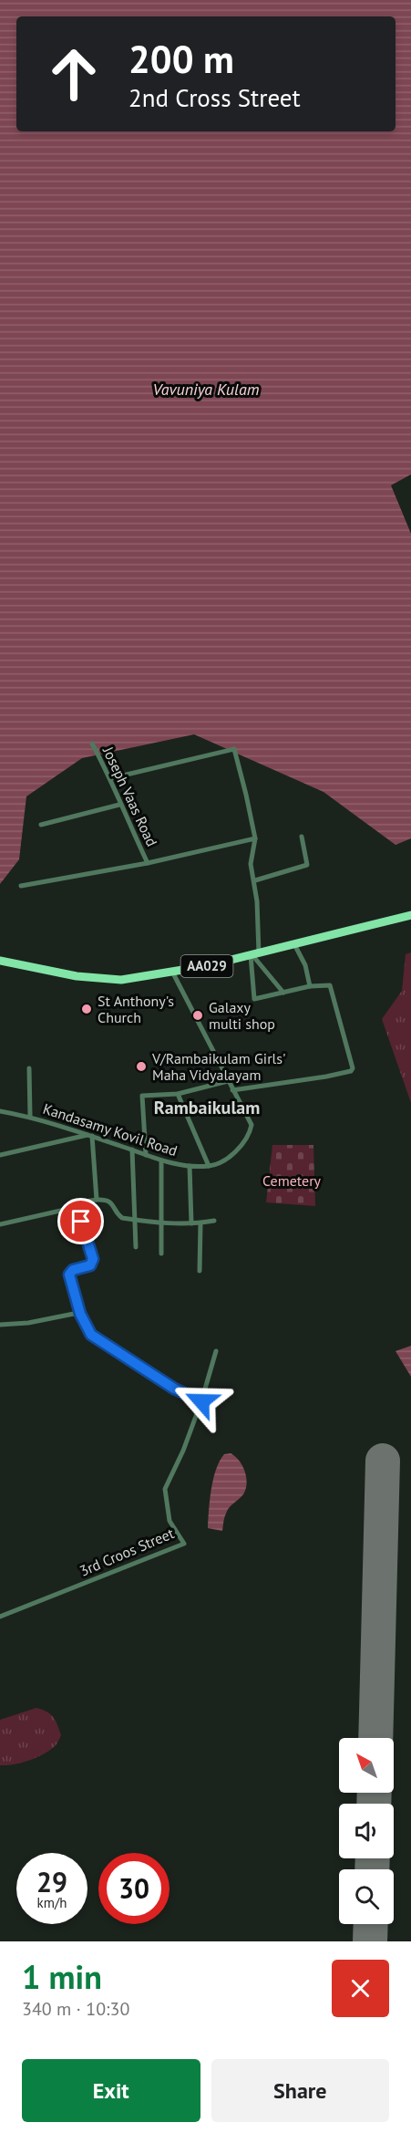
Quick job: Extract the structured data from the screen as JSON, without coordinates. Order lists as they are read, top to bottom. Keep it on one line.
{"streets":{"highway":["AA029"],"street":["Joseph Vaas Road","Kandasamy Kovil Road","3rd Croos Street"]},"crossings":[["AA029","Kandasamy Kovil Road"]],"districts":["Rambaikulam"],"water":["Vavuniya Kulam"],"parks":["Cemetery"],"places":["St Anthony's Church","Galaxy multi shop","V/Rambaikulam Girls' Maha Vidyalayam"],"north":"top left","page":{"turn":["200 m","2nd Cross Street"],"speed":"29 km/h","limit":"30","heading":["1 min","340 m · 10:30"],"buttons":["Exit","Share"]}}
